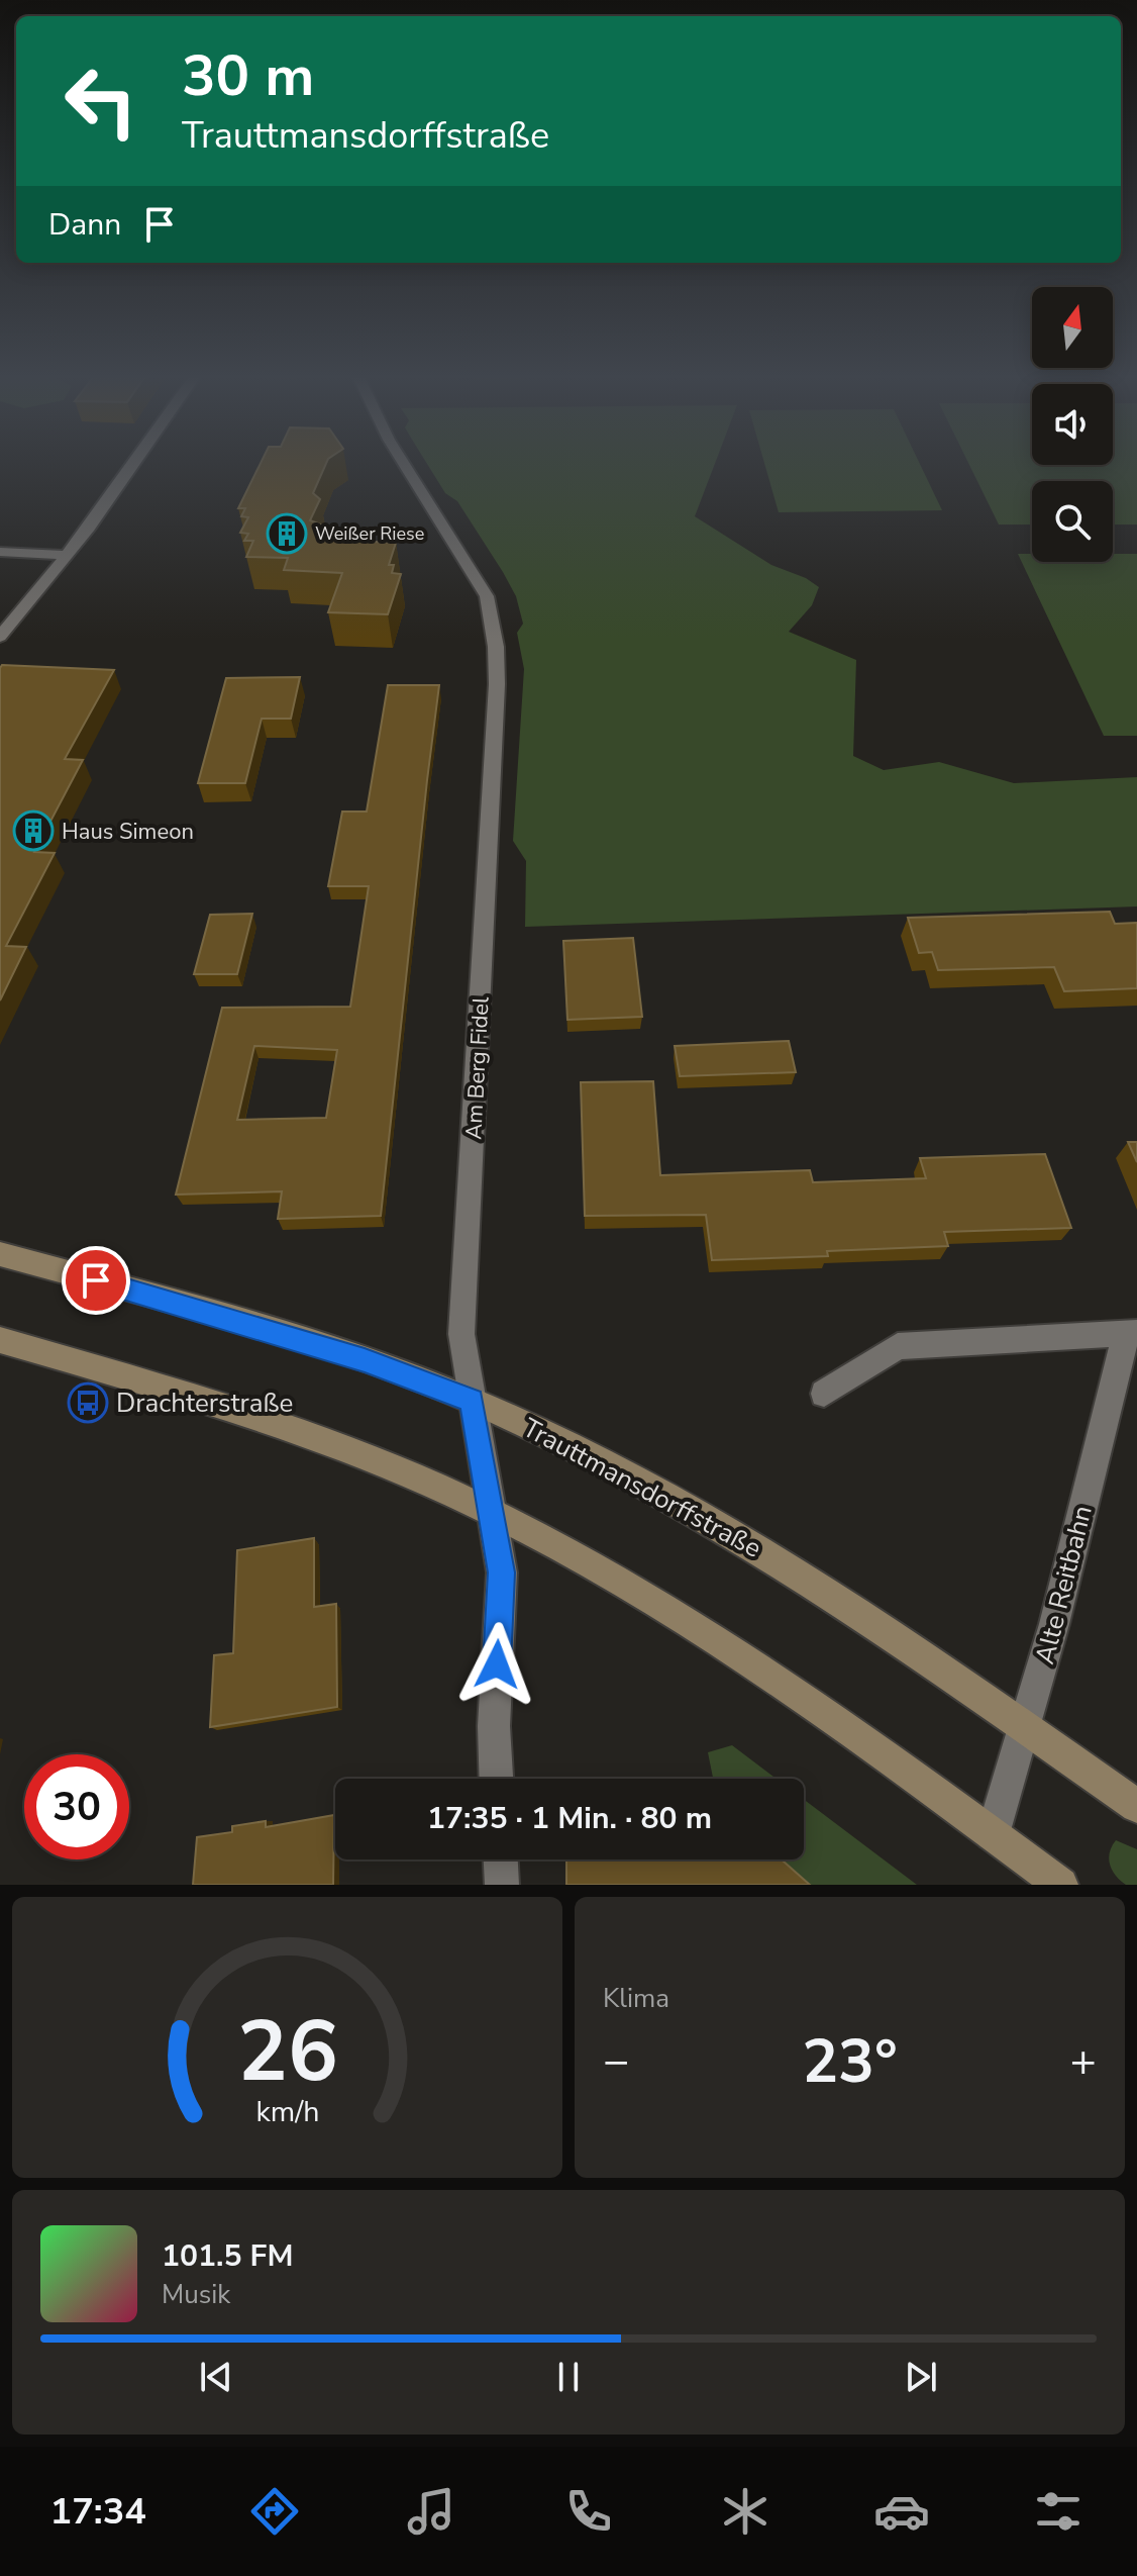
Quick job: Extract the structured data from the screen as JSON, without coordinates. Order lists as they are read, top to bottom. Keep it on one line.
{"streets":{"street":["Am Berg Fidel","Trauttmansdorffstraße","Alte Reitbahn"]},"crossings":[["Am Berg Fidel","Trauttmansdorffstraße"],["Trauttmansdorffstraße","Alte Reitbahn"]],"places":{"building":["Weißer Riese","Haus Simeon"],"bus stop":["Drachterstraße"]},"north":"top","page":{"turn":["30 m","Trauttmansdorffstraße"],"then":"Dann","limit":"30","trip":"17:35 · 1 Min. · 80 m","tile":"Klima","heat":["−","23°","+"],"song":["101.5 FM","Musik"],"tabs":"17:34","gauge":["26","km/h"]}}
